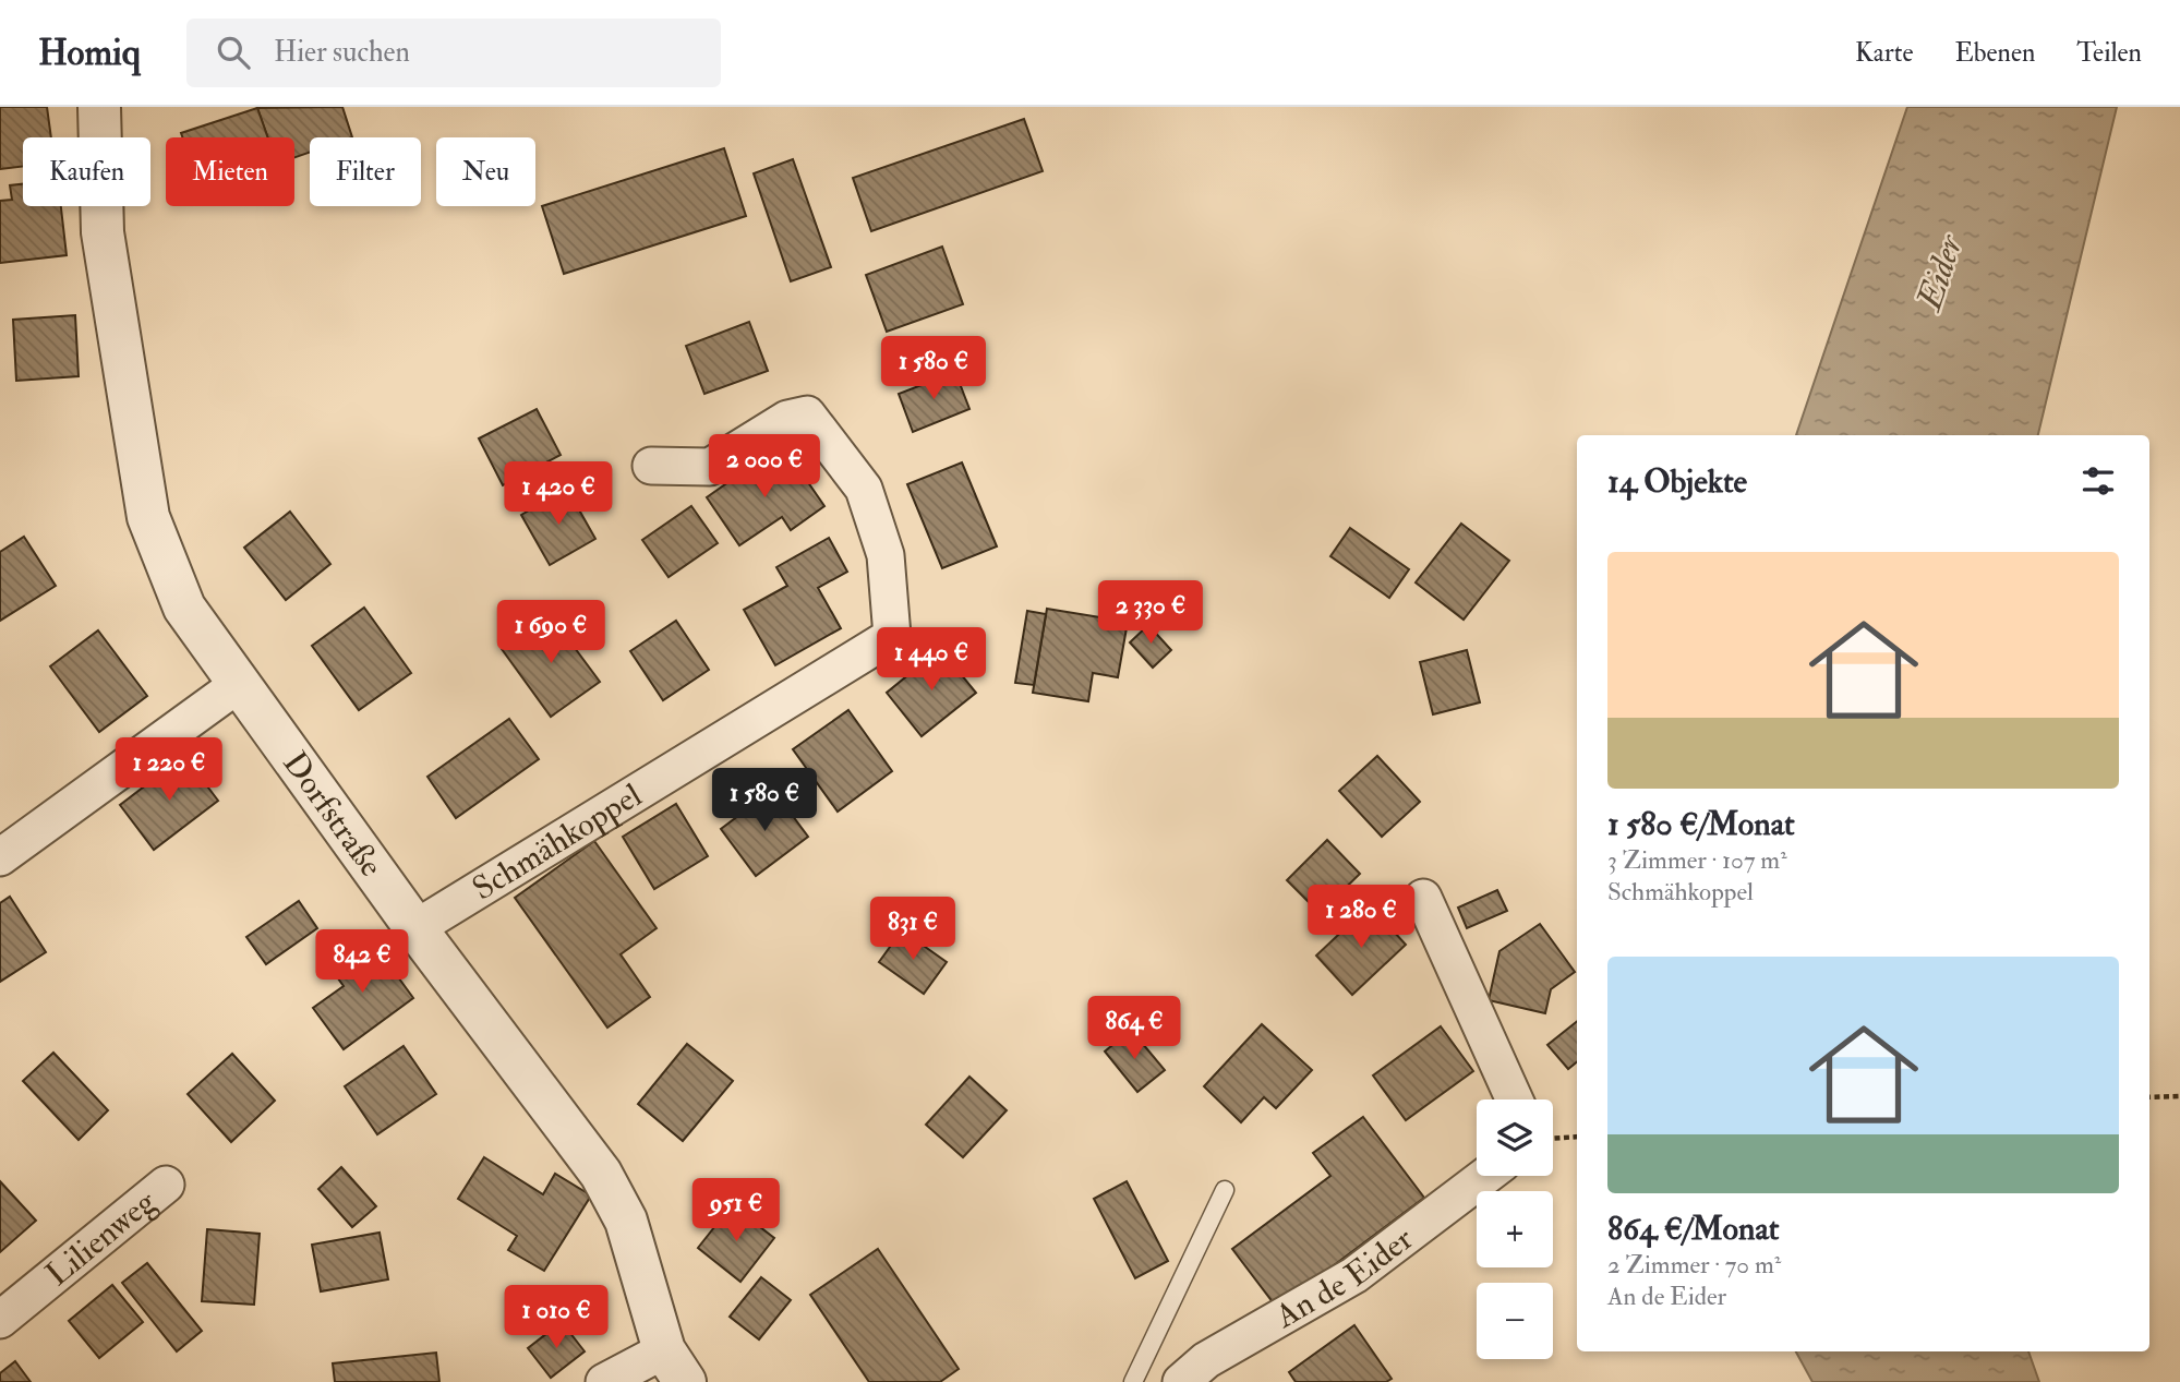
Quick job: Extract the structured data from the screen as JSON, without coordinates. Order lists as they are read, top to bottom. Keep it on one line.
{"streets":{"street":["Dorfstraße","Schmähkoppel","Lilienweg","An de Eider"]},"crossings":[["Dorfstraße","Schmähkoppel"]],"water":["Eider"],"page":{"header":"Homiq","search":"Hier suchen","nav":["Karte","Ebenen","Teilen"],"chip":["Kaufen","Mieten","Filter","Neu"],"price":["1 580 €","2 000 €","1 420 €","2 330 €","1 690 €","1 440 €","1 220 €","1 580 €","1 280 €","831 €","842 €","864 €","951 €","1 010 €"],"heading":"14 Objekte","list":[{"name":"1 580 €/Monat","note":"3 Zimmer · 107 m² · Schmähkoppel"},{"name":"864 €/Monat","note":"2 Zimmer · 70 m² · An de Eider"}],"map_buttons":["+","−"]}}
